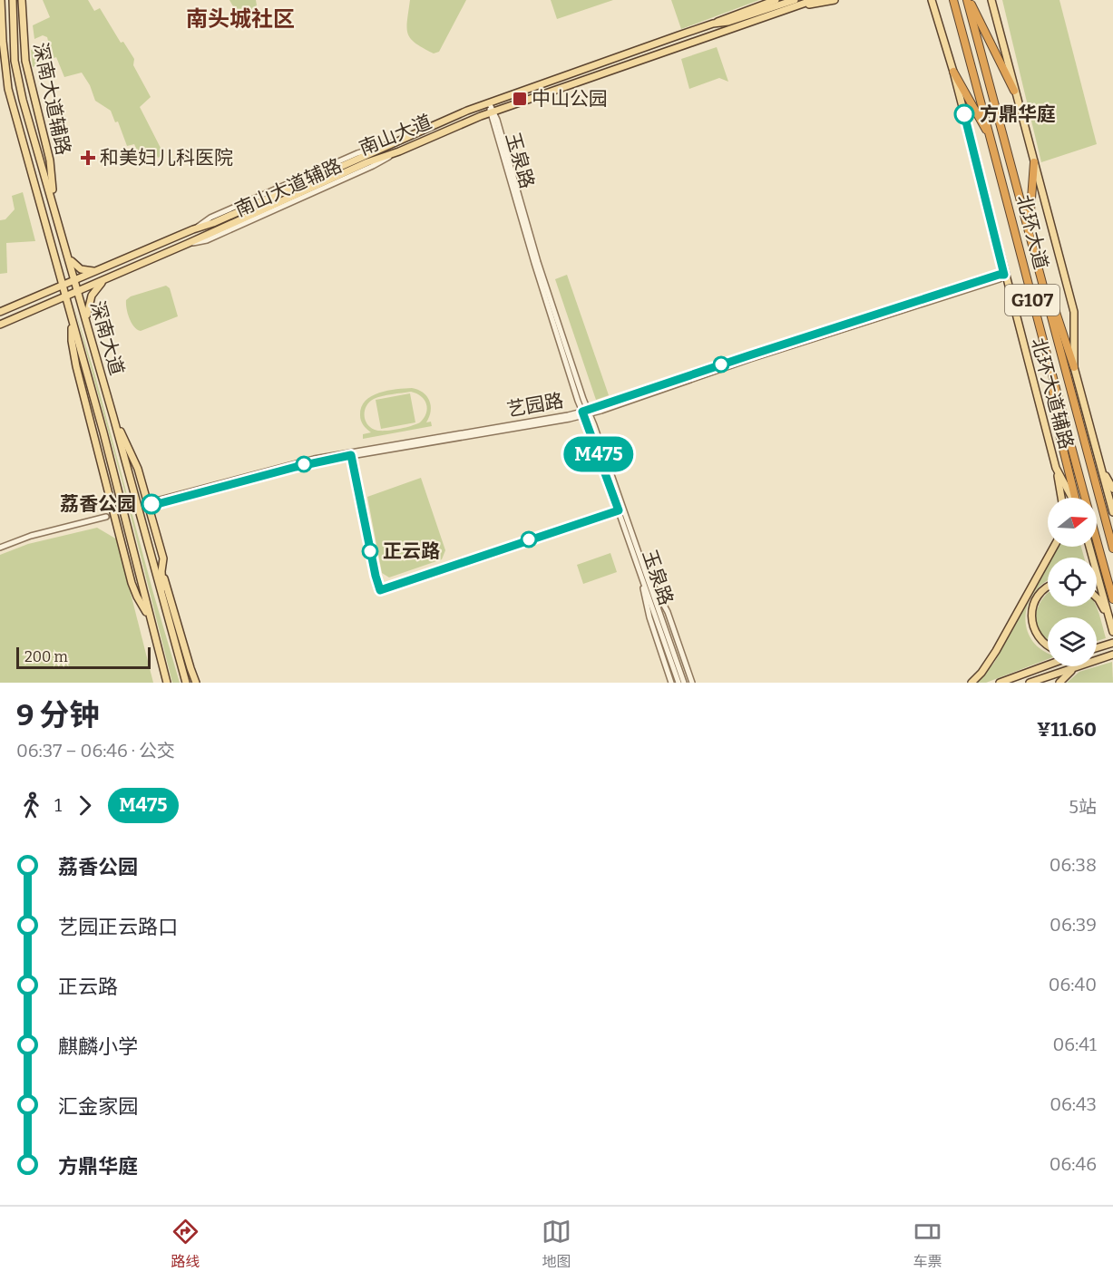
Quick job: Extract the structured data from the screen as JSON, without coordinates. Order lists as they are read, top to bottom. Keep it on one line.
{"streets":{"highway":["北环大道","G107"],"main road":["深南大道辅路","南山大道","深南大道","北环大道辅路"],"street":["玉泉路","南山大道辅路","艺园路"]},"crossings":[["深南大道辅路","深南大道"],["南山大道","玉泉路"],["南山大道","南山大道辅路"],["南山大道","深南大道"],["玉泉路","艺园路"],["北环大道辅路","艺园路"]],"districts":["南头城社区"],"places":{"transit":["中山公园"],"other":["方鼎华庭","荔香公园","正云路"],"health":["和美妇儿科医院"]},"lines":["bus line M475"],"scale_bar":"200 m","north":"right","page":{"on_map":"M475","scale":"200 m","heading":["9 分钟","06:37 – 06:46 · 公交","¥11.60"],"legs":["1","M475","5站"],"list":[{"name":"荔香公园","value":"06:38"},{"name":"艺园正云路口","value":"06:39"},{"name":"正云路","value":"06:40"},{"name":"麒麟小学","value":"06:41"},{"name":"汇金家园","value":"06:43"},{"name":"方鼎华庭","value":"06:46"}],"tabs":["路线","地图","车票"]}}
